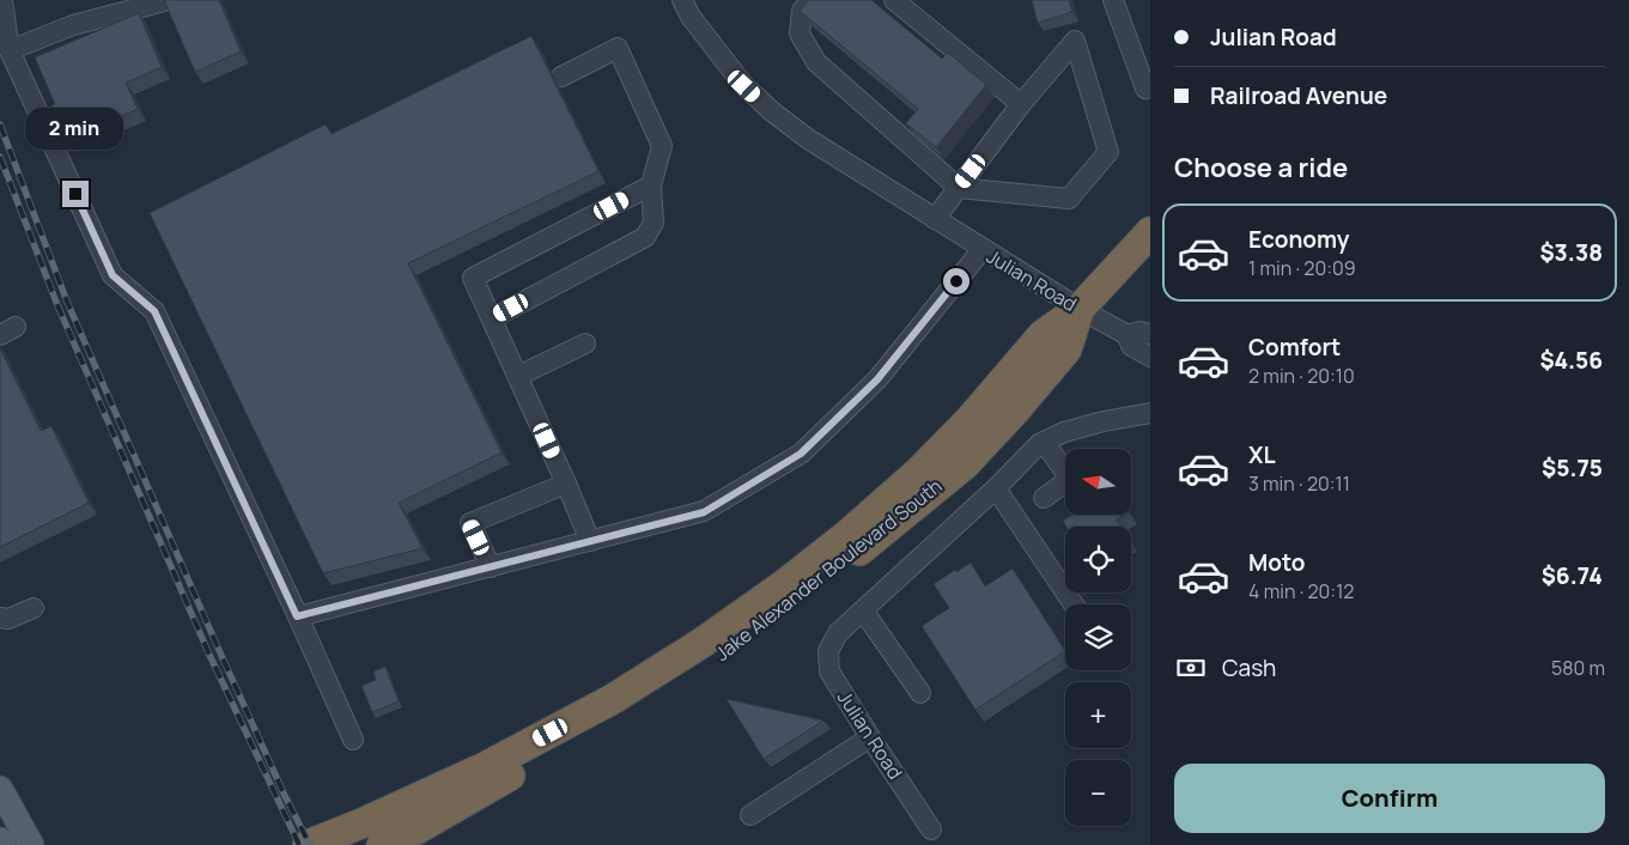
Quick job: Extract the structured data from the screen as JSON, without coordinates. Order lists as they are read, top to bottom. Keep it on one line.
{"streets":{"highway":["Jake Alexander Boulevard South"],"street":["Julian Road"]},"crossings":[["Julian Road","Jake Alexander Boulevard South"]],"north":"left","page":{"banner":["Julian Road","Railroad Avenue"],"bubble":"2 min","heading":"Choose a ride","list":[{"name":"Economy","note":"1 min · 20:09","value":"$3.38"},{"name":"Comfort","note":"2 min · 20:10","value":"$4.56"},{"name":"XL","note":"3 min · 20:11","value":"$5.75"},{"name":"Moto","note":"4 min · 20:12","value":"$6.74"}],"map_buttons":["+","−"],"pay":["Cash","580 m"],"buttons":"Confirm"}}
